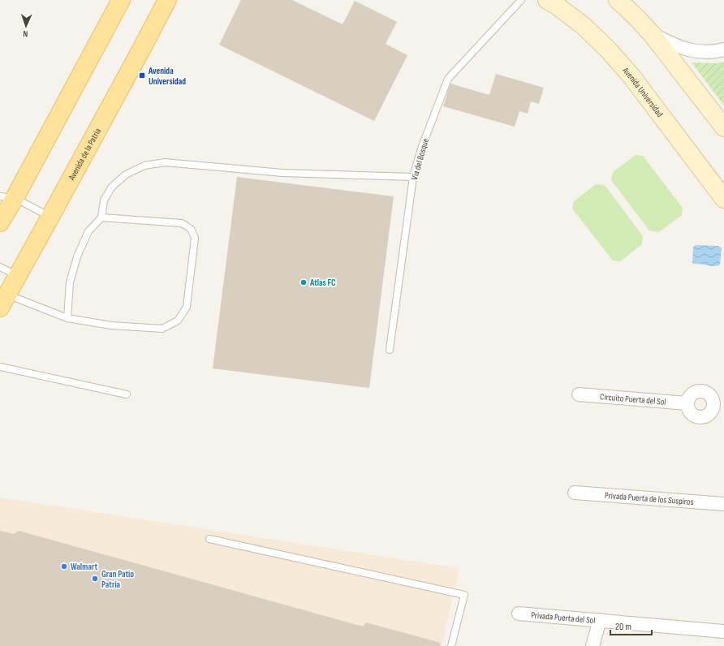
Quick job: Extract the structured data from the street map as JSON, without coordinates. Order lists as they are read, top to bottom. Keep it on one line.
{"streets":{"main road":["Avenida Universidad","Avenida de la Patria"],"street":["Circuito Puerta del Sol","Privada Puerta de los Suspiros","Privada Puerta del Sol"],"lane":["Vía del Bosque"]},"places":{"transit":["Avenida Universidad"],"other":["Atlas FC","Walmart","Gran Patio Patria"]},"scale_bar":"20 m","north":"bottom"}
